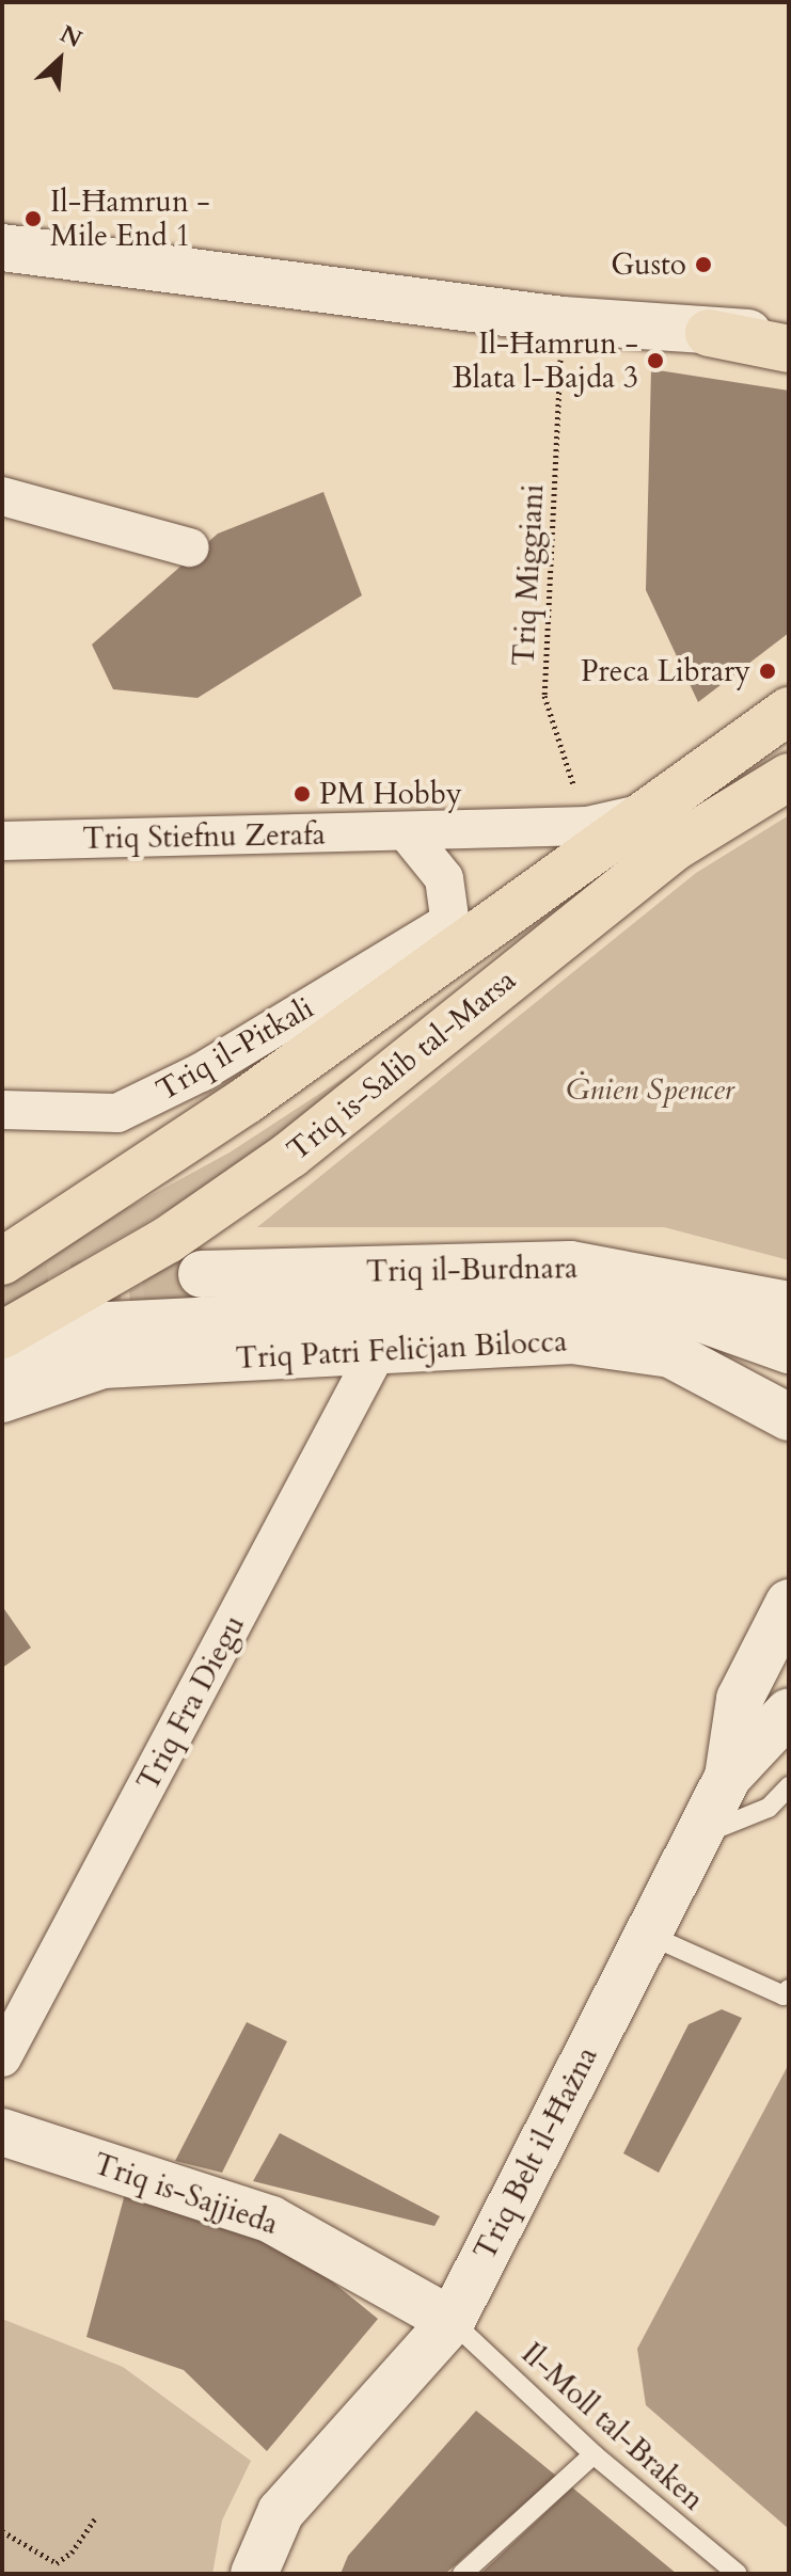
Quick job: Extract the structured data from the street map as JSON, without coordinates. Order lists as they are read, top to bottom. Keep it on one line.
{"streets":{"highway":["Triq is-Salib tal-Marsa"],"main road":["Triq il-Burdnara","Triq Patri Feliċjan Bilocca","Triq Belt il-Ħażna","Triq is-Sajjieda"],"street":["Triq Stiefnu Zerafa","Triq il-Pitkali","Triq Fra Diegu"],"lane":["Il-Moll tal-Braken"],"path":["Triq Miggiani"]},"crossings":[["Triq Miggiani","Triq Stiefnu Zerafa"],["Triq Stiefnu Zerafa","Triq is-Salib tal-Marsa"],["Triq il-Pitkali","Triq is-Salib tal-Marsa"],["Triq Patri Feliċjan Bilocca","Triq Fra Diegu"],["Triq Belt il-Ħażna","Triq is-Sajjieda"],["Triq Belt il-Ħażna","Il-Moll tal-Braken"],["Triq is-Sajjieda","Il-Moll tal-Braken"]],"parks":["Ġnien Spencer"],"places":["Il-Ħamrun - Mile End 1","Gusto","Il-Ħamrun - Blata l-Bajda 3","Preca Library","PM Hobby"],"north":"top right"}
